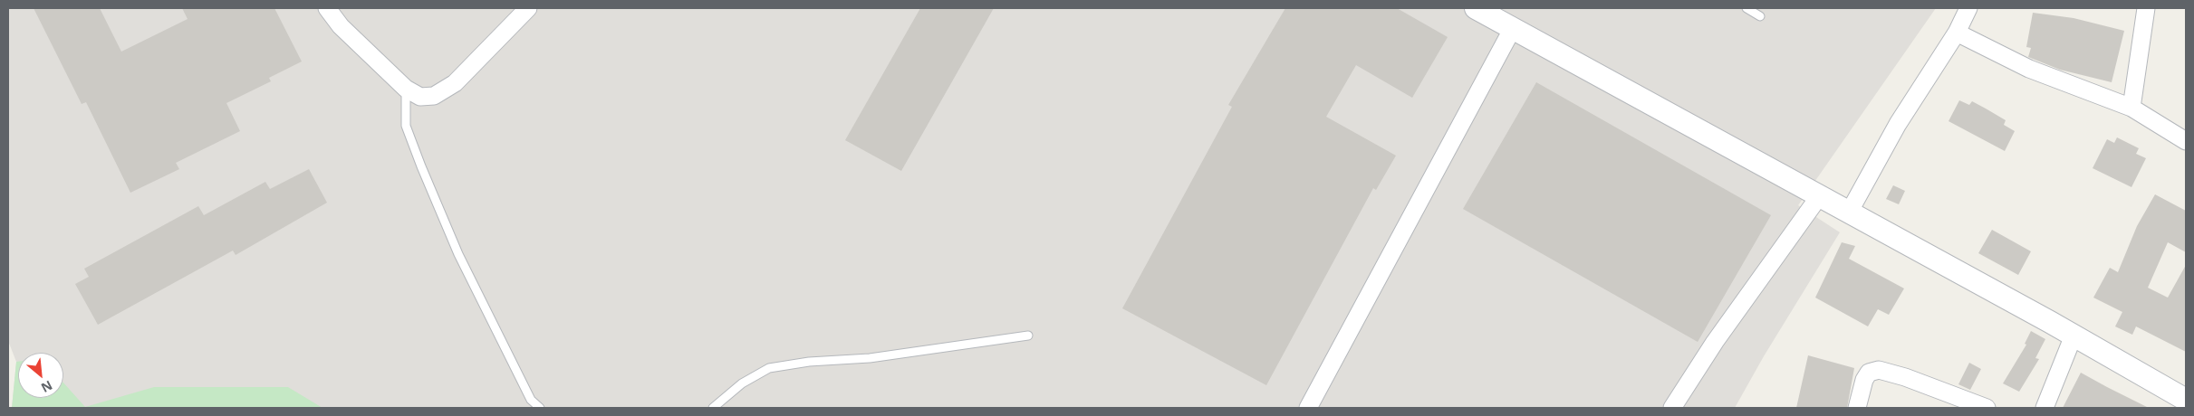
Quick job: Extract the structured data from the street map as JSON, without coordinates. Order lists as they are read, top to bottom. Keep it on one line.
{"north":"bottom right"}
